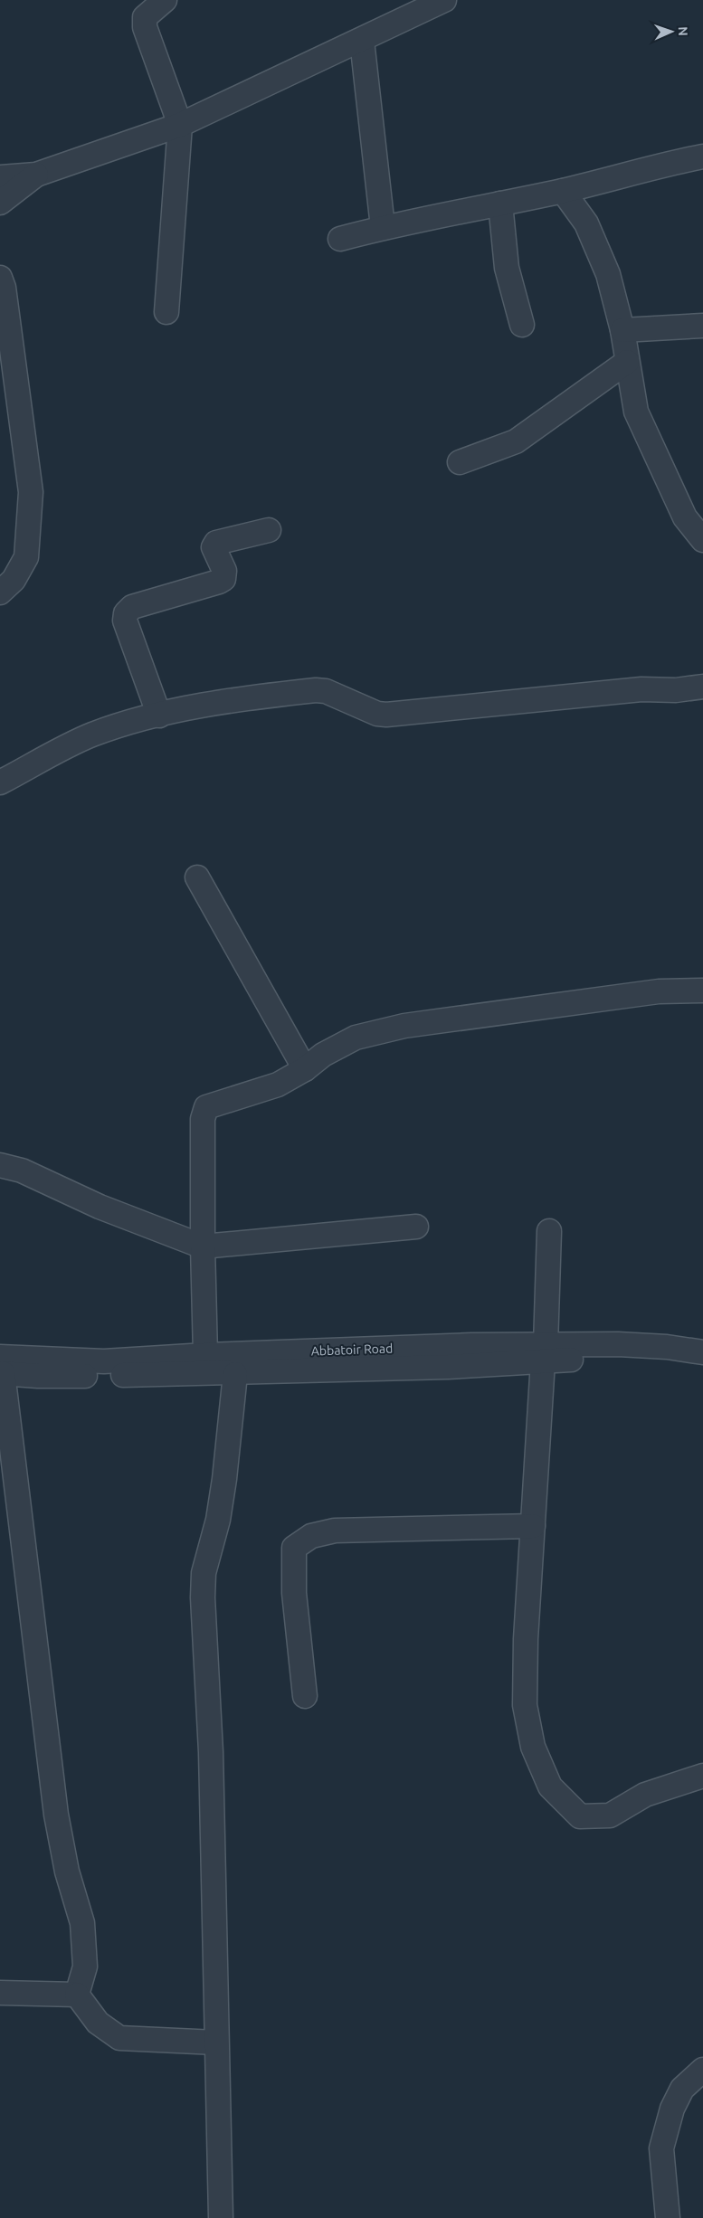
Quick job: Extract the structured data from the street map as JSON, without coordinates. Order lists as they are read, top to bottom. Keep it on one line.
{"streets":{"street":["Abbatoir Road"]},"north":"right"}
